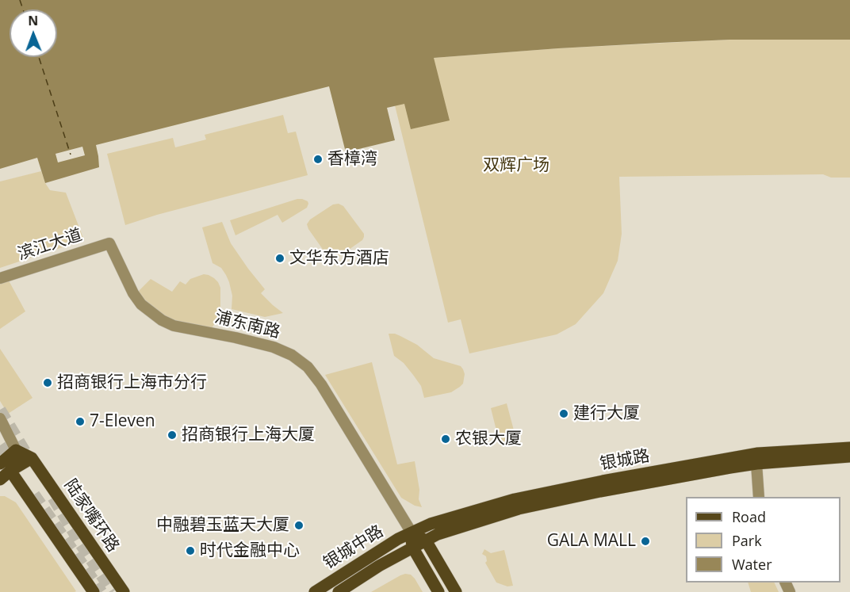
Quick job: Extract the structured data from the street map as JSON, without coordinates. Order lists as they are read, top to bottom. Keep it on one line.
{"streets":{"main road":["浦东南路","银城路","陆家嘴环路","银城中路"],"street":["滨江大道"]},"crossings":[["滨江大道","浦东南路"],["浦东南路","银城路"],["浦东南路","银城中路"],["银城路","银城中路"]],"parks":["双辉广场"],"places":["香樟湾","文华东方酒店","招商银行上海市分行","建行大厦","7-Eleven","招商银行上海大厦","农银大厦","中融碧玉蓝天大厦","GALA MALL","时代金融中心"],"legend":["Road","Park","Water"],"north":"top"}
